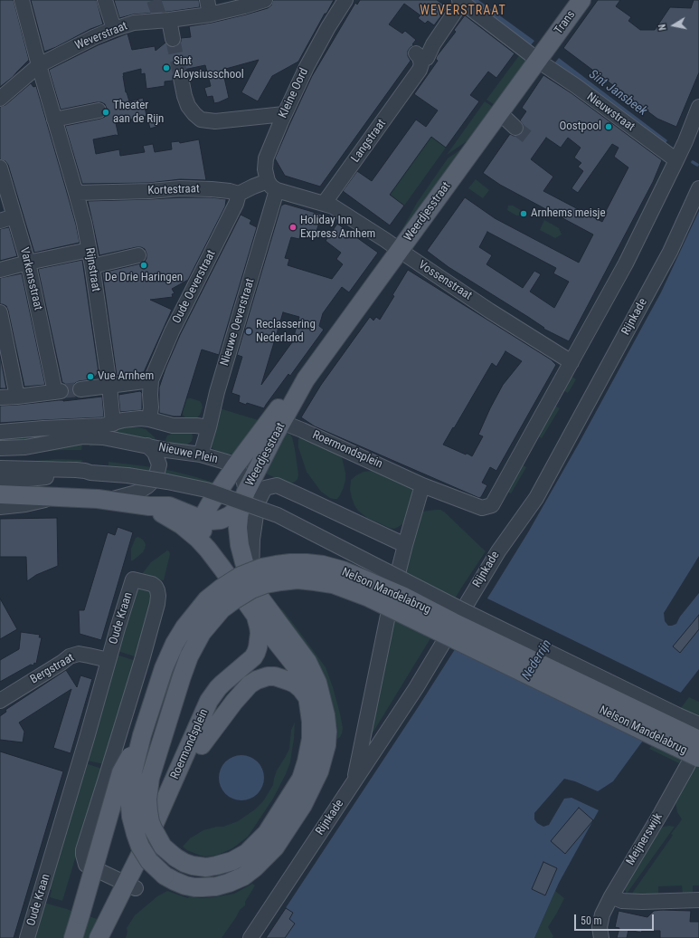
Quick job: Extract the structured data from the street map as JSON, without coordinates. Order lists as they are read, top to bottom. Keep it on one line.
{"streets":{"main road":["Trans","Weerdjesstraat","Roermondsplein","Nelson Mandelabrug"],"street":["Weverstraat","Kleine Oord","Nieuwstraat","Langstraat","Kortestraat","Rijnstraat","Varkensstraat","Vossenstraat","Oude Oeverstraat","Rijnkade","Nieuwe Oeverstraat","Nieuwe Plein","Oude Kraan","Bergstraat","Meijnerswijk"]},"crossings":[["Trans","Weerdjesstraat"],["Weverstraat","Rijnstraat"],["Kleine Oord","Vossenstraat"],["Kleine Oord","Nieuwe Oeverstraat"],["Nieuwstraat","Langstraat"],["Nieuwstraat","Weerdjesstraat"],["Langstraat","Vossenstraat"],["Kortestraat","Rijnstraat"],["Kortestraat","Oude Oeverstraat"],["Weerdjesstraat","Vossenstraat"],["Weerdjesstraat","Roermondsplein"],["Weerdjesstraat","Nieuwe Plein"],["Rijnstraat","Nieuwe Plein"],["Vossenstraat","Nieuwe Oeverstraat"],["Oude Oeverstraat","Nieuwe Plein"],["Nieuwe Oeverstraat","Nieuwe Plein"],["Roermondsplein","Nelson Mandelabrug"],["Roermondsplein","Oude Kraan"],["Oude Kraan","Bergstraat"]],"districts":["WEVERSTRAAT"],"water":["Sint Jansbeek","Nederrijn"],"places":["Sint Aloysiusschool","Theater aan de Rijn","Oostpool","Arnhems meisje","Holiday Inn Express Arnhem","De Drie Haringen","Reclassering Nederland","Vue Arnhem"],"scale_bar":"50 m","north":"left"}
